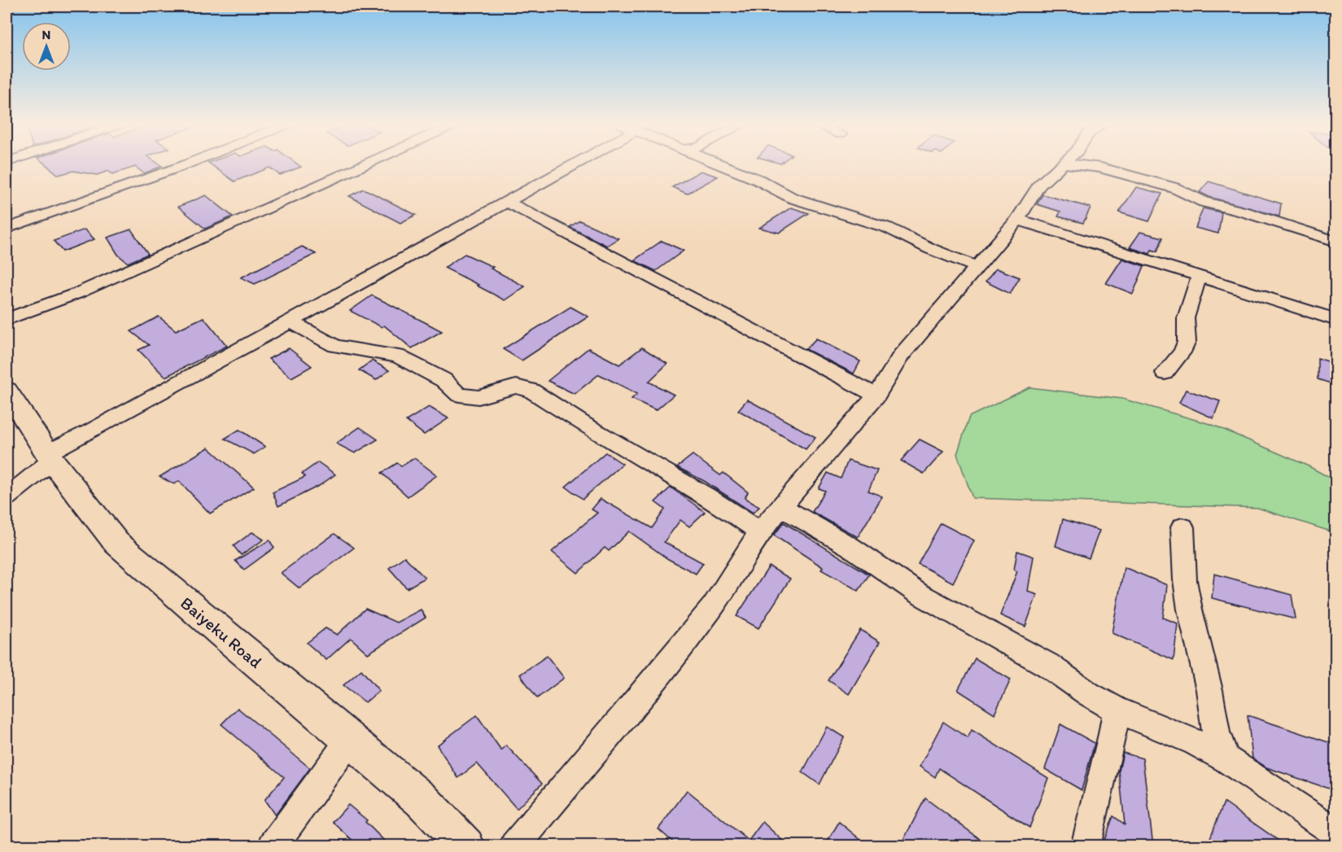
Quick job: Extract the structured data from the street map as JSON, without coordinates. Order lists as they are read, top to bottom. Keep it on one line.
{"streets":{"main road":["Baiyeku Road"]},"north":"top"}
